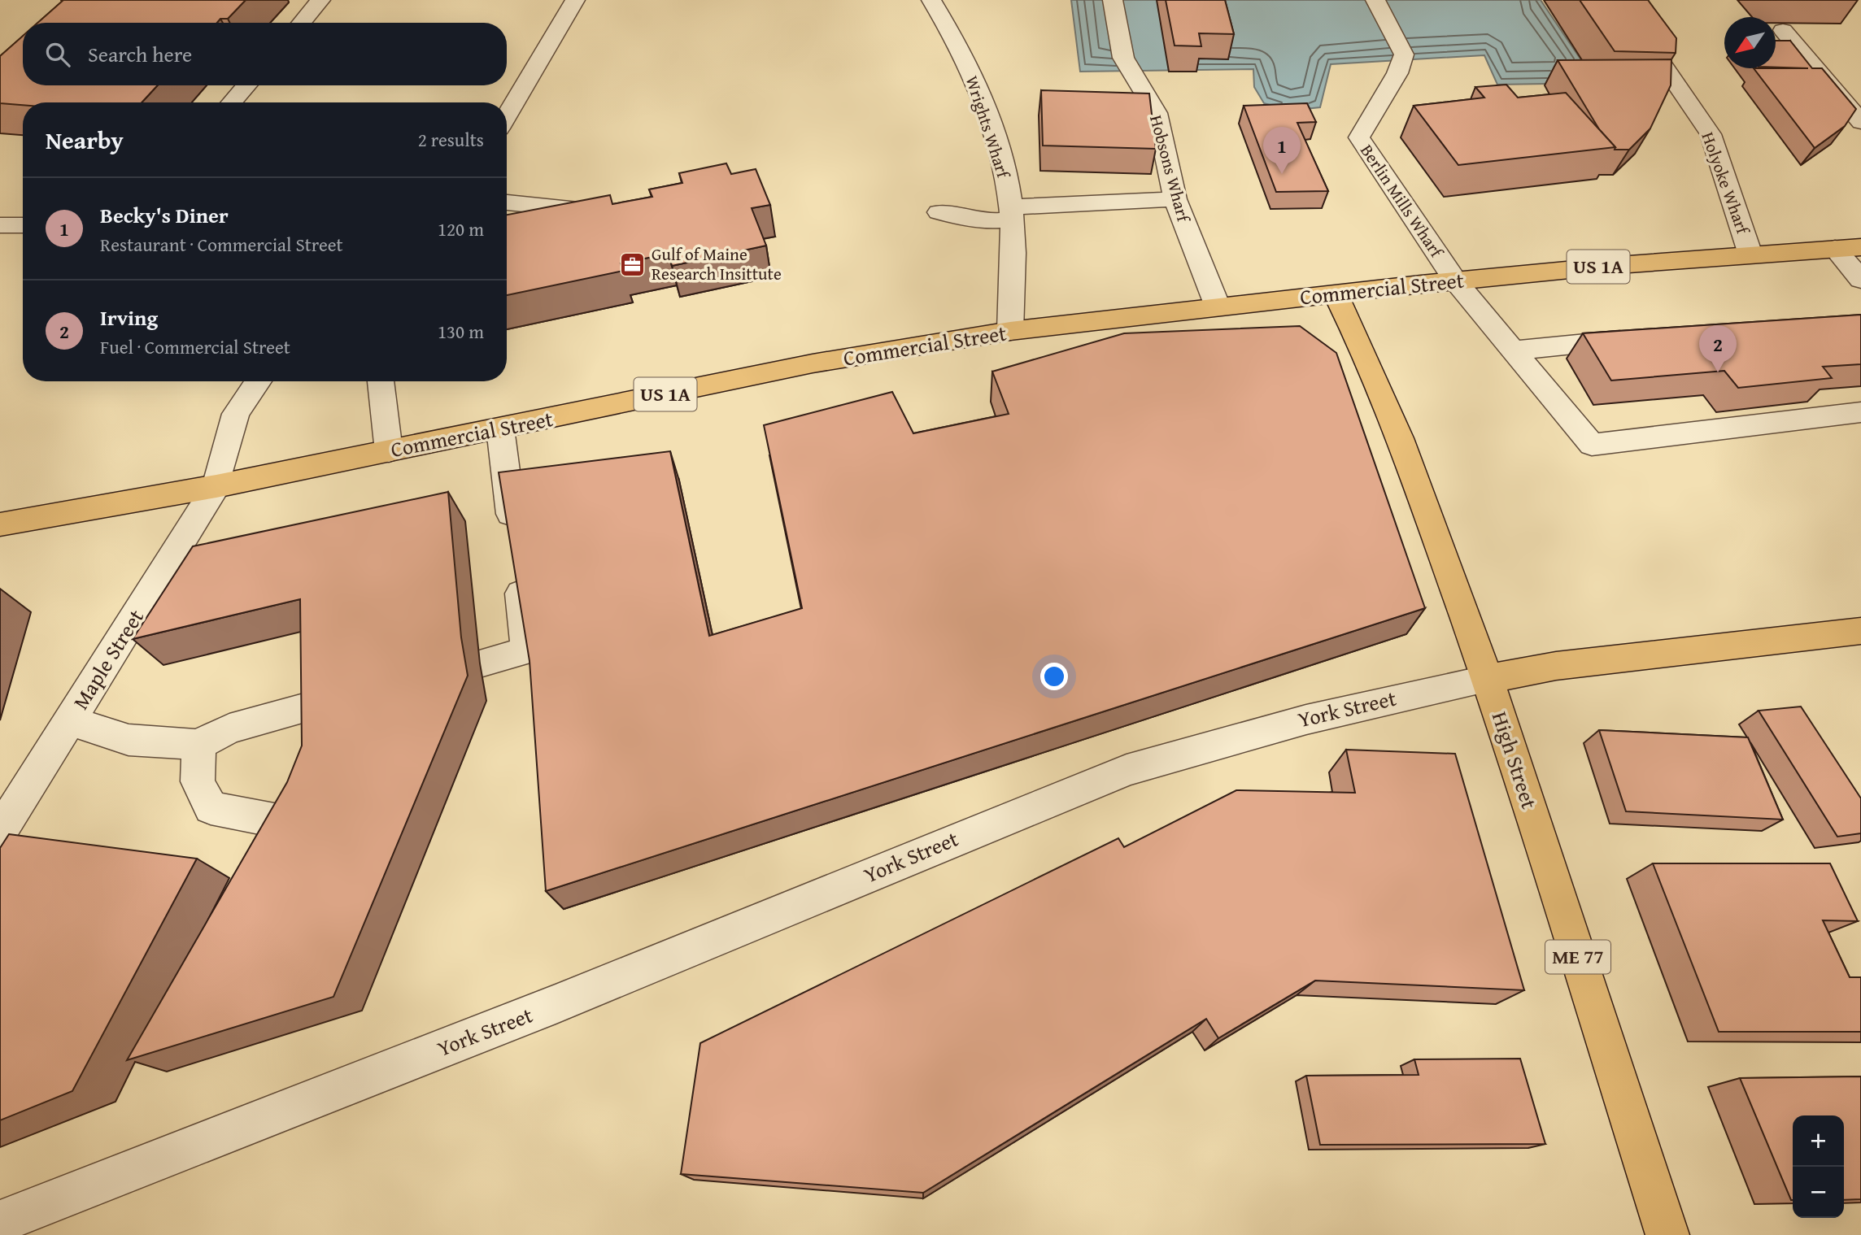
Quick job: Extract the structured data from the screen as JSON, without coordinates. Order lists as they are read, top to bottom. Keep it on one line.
{"streets":{"main road":["US 1A","Commercial Street","York Street","High Street","ME 77"],"street":["Wrights Wharf","Hobsons Wharf","Holyoke Wharf","Berlin Mills Wharf","Maple Street"]},"crossings":[["Wrights Wharf","Commercial Street"],["Hobsons Wharf","Commercial Street"],["Holyoke Wharf","Commercial Street"],["Berlin Mills Wharf","Commercial Street"],["Commercial Street","Maple Street"],["Commercial Street","High Street"],["York Street","High Street"]],"places":{"office":["Gulf of Maine Research Insittute"]},"north":"bottom left","page":{"search":"Search here","heading":["Nearby","2 results"],"pins":["1","2"],"list":[{"mark":"1","name":"Becky's Diner","note":"Restaurant · Commercial Street","value":"120 m"},{"mark":"2","name":"Irving","note":"Fuel · Commercial Street","value":"130 m"}],"map_buttons":["+","−"]}}
